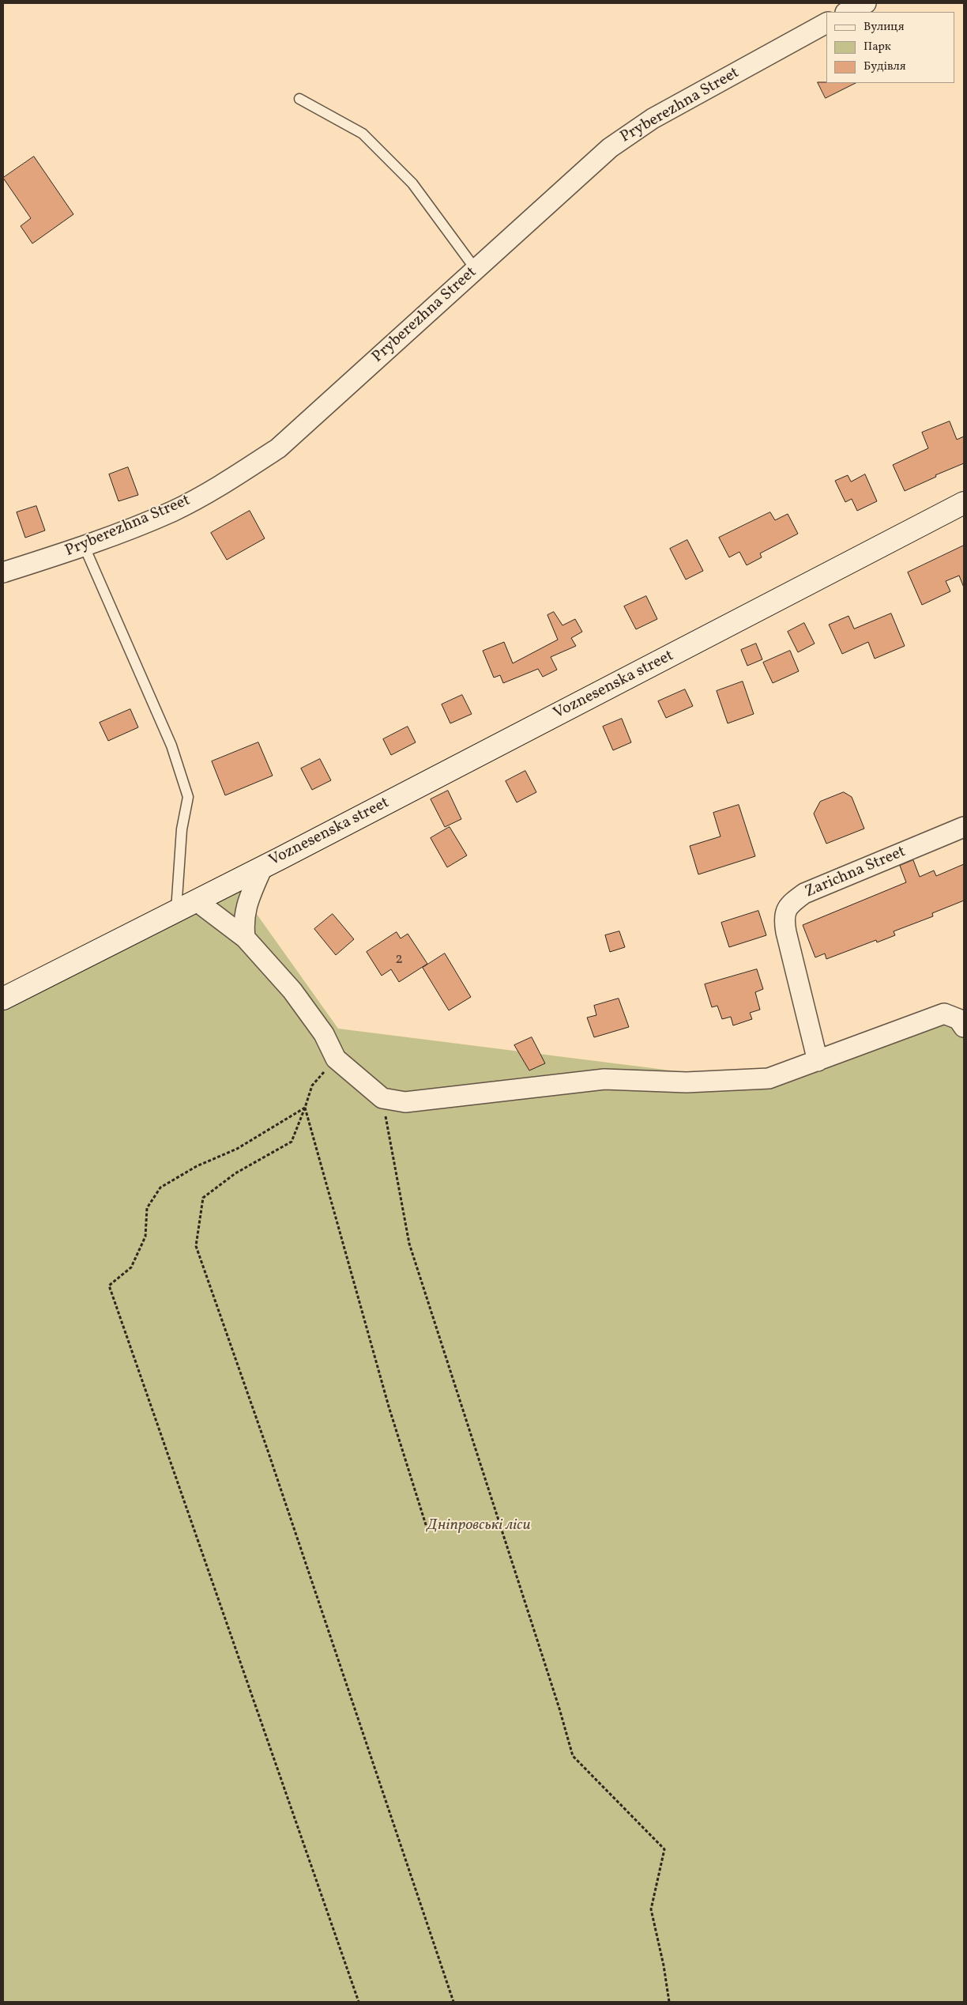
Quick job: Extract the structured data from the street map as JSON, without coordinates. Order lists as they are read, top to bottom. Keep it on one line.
{"streets":{"main road":["Voznesenska street"],"street":["Pryberezhna Street","Zarichna Street"]},"parks":["Дніпровські ліси"],"house_numbers":["2"],"legend":["Вулиця","Парк","Будівля"]}
